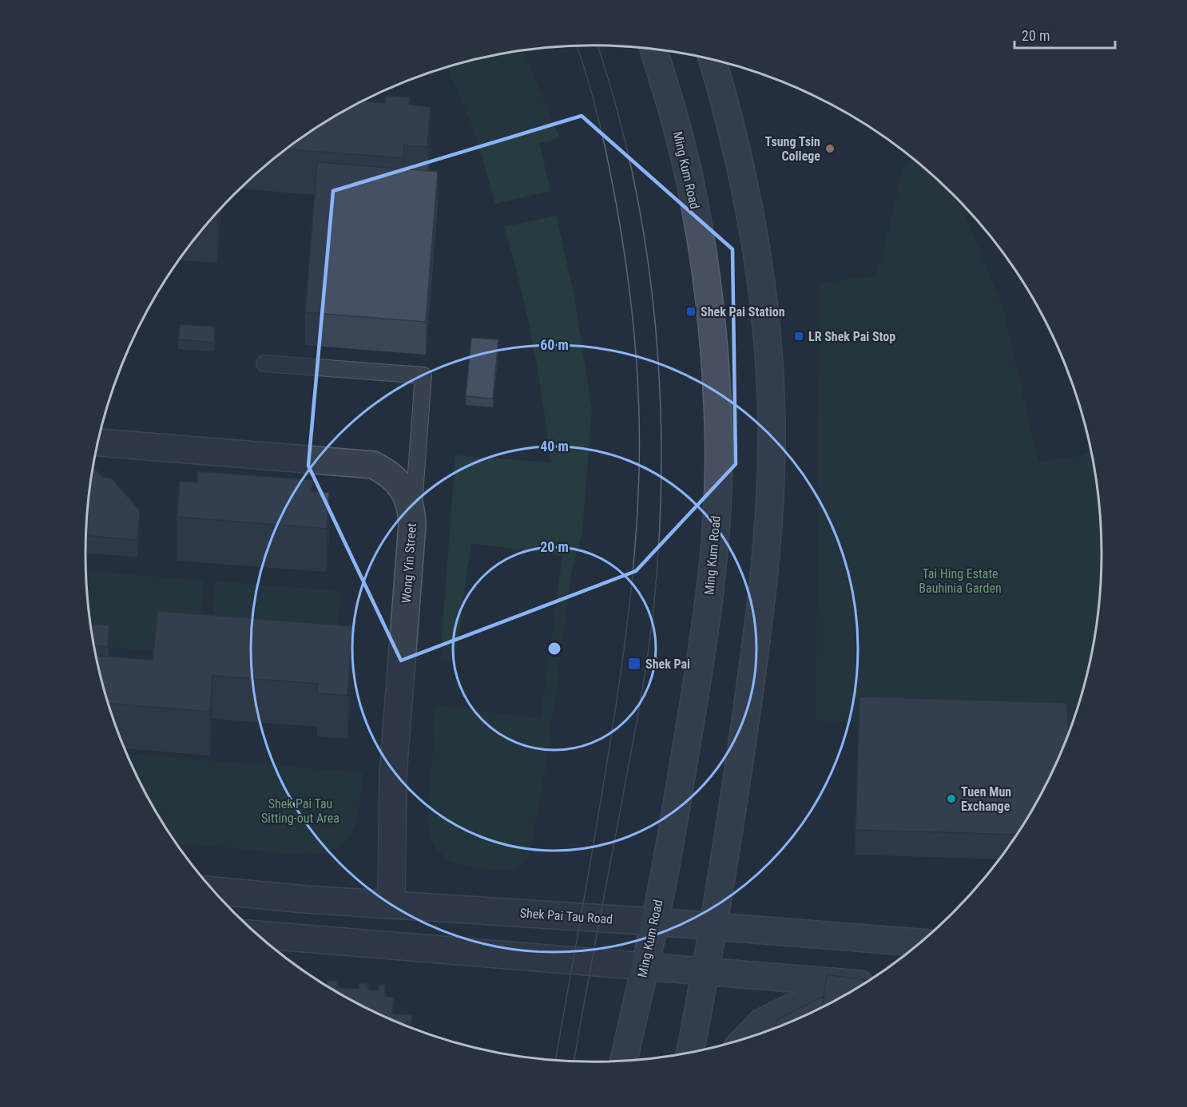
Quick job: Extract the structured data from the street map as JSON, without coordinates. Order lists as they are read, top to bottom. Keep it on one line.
{"streets":{"main road":["Ming Kum Road","Shek Pai Tau Road"],"street":["Wong Yin Street"]},"crossings":[["Ming Kum Road","Shek Pai Tau Road"],["Wong Yin Street","Shek Pai Tau Road"]],"parks":["Tai Hing Estate Bauhinia Garden","Shek Pai Tau Sitting-out Area"],"places":{"other":["Tsung Tsin College","Tuen Mun Exchange"],"transit":["Shek Pai Station","LR Shek Pai Stop","Shek Pai"]},"scale_bar":"20 m","rings":["60 m","40 m","20 m"]}
